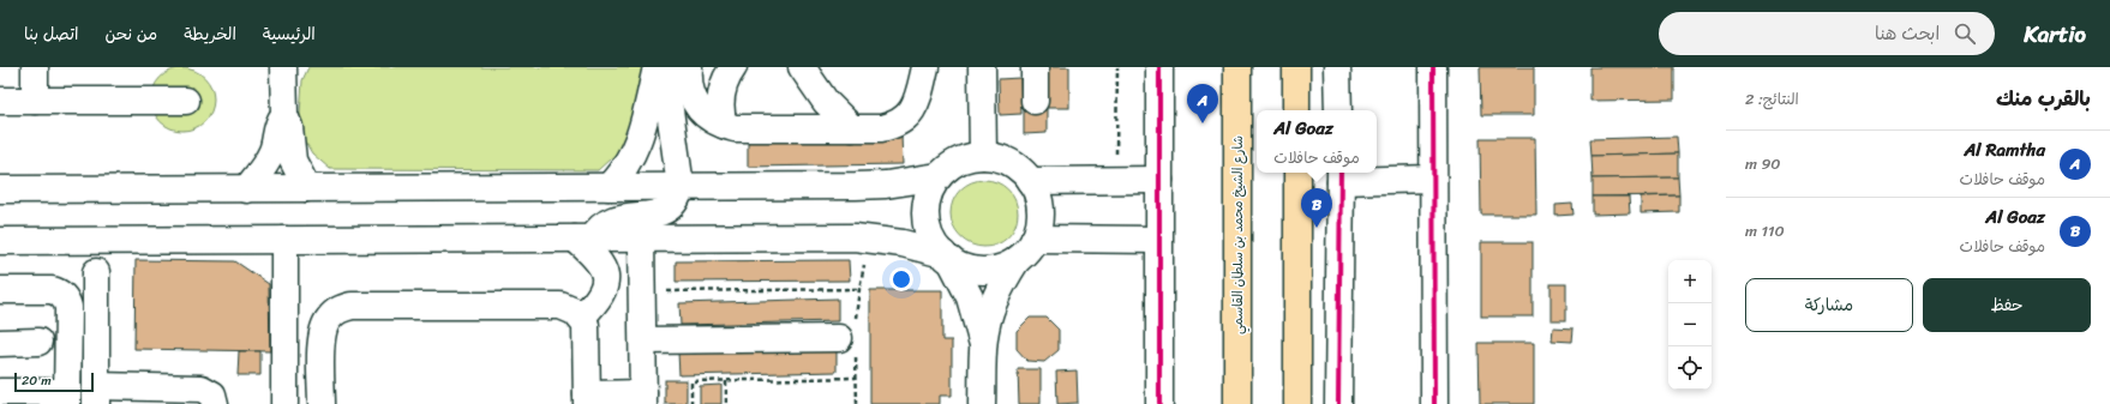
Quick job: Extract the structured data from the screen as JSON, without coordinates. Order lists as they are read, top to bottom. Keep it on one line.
{"streets":{"main road":["شارع الشيخ محمد بن سلطان القاسمي"]},"scale_bar":"20 m","page":{"header":"Kartio","search":"ابحث هنا","nav":["الرئيسية","الخريطة","من نحن","اتصل بنا"],"heading":["بالقرب منك","النتائج: 2"],"pins":["A","B"],"popup":["Al Goaz","موقف حافلات"],"list":[{"mark":"A","name":"Al Ramtha","note":"موقف حافلات","value":"90 m"},{"mark":"B","name":"Al Goaz","note":"موقف حافلات","value":"110 m"}],"map_buttons":["+","−"],"buttons":["حفظ","مشاركة"],"scale":"20 m"}}
